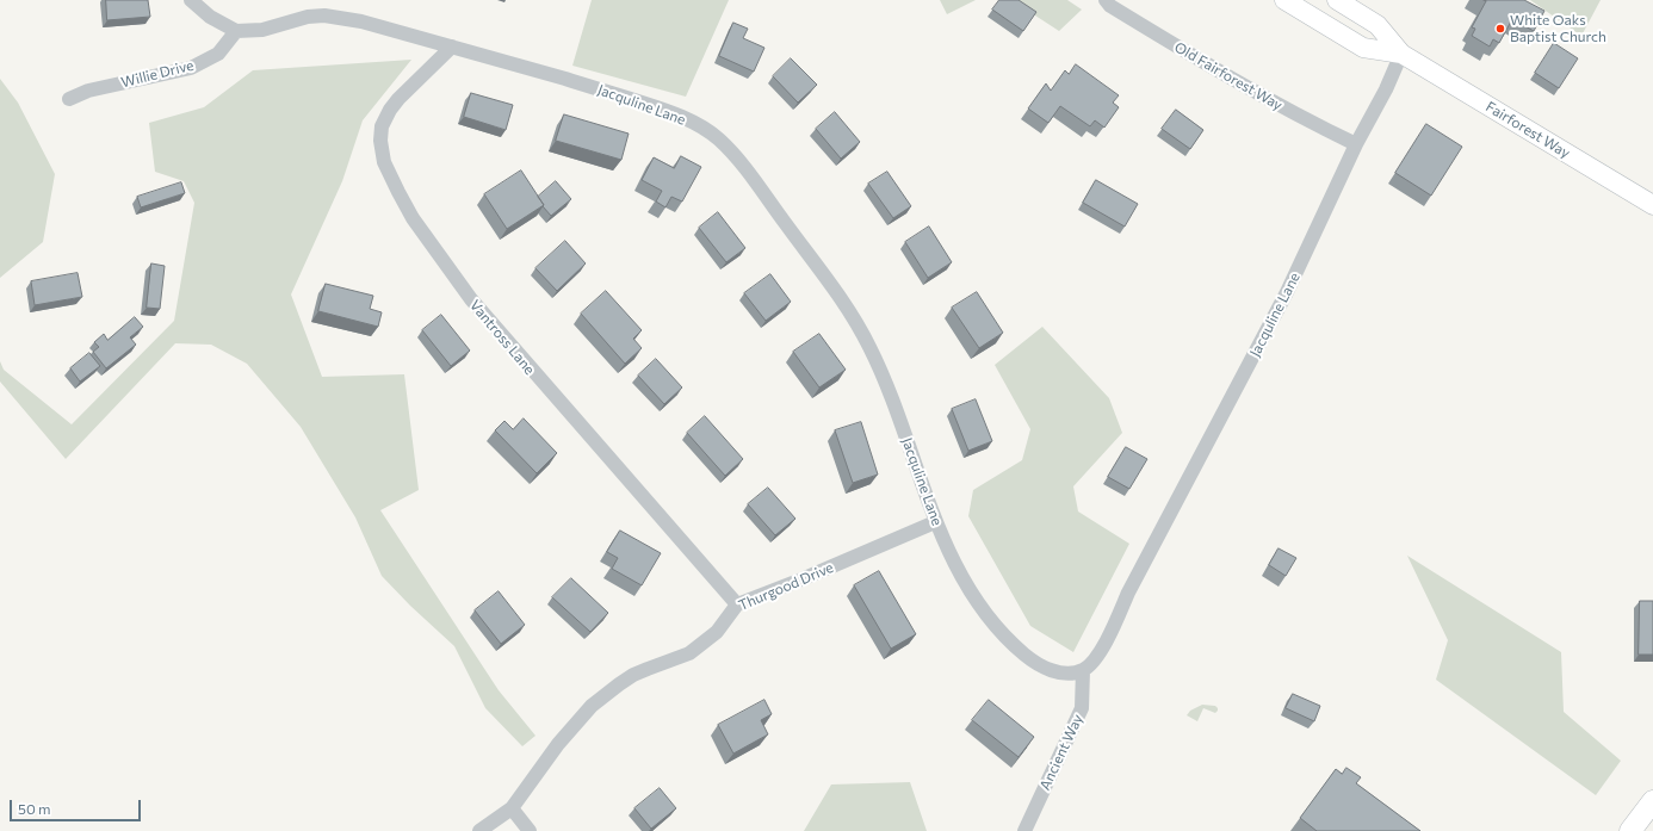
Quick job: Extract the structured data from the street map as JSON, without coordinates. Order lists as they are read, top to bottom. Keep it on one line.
{"streets":{"main road":["Fairforest Way"],"street":["Willie Drive","Old Fairforest Way","Jacquline Lane","Vantross Lane","Thurgood Drive","Ancient Way"]},"crossings":[["Willie Drive","Jacquline Lane"],["Old Fairforest Way","Jacquline Lane"],["Jacquline Lane","Fairforest Way"],["Jacquline Lane","Vantross Lane"],["Jacquline Lane","Thurgood Drive"],["Jacquline Lane","Ancient Way"],["Vantross Lane","Thurgood Drive"]],"places":["White Oaks Baptist Church"],"scale_bar":"50 m"}
